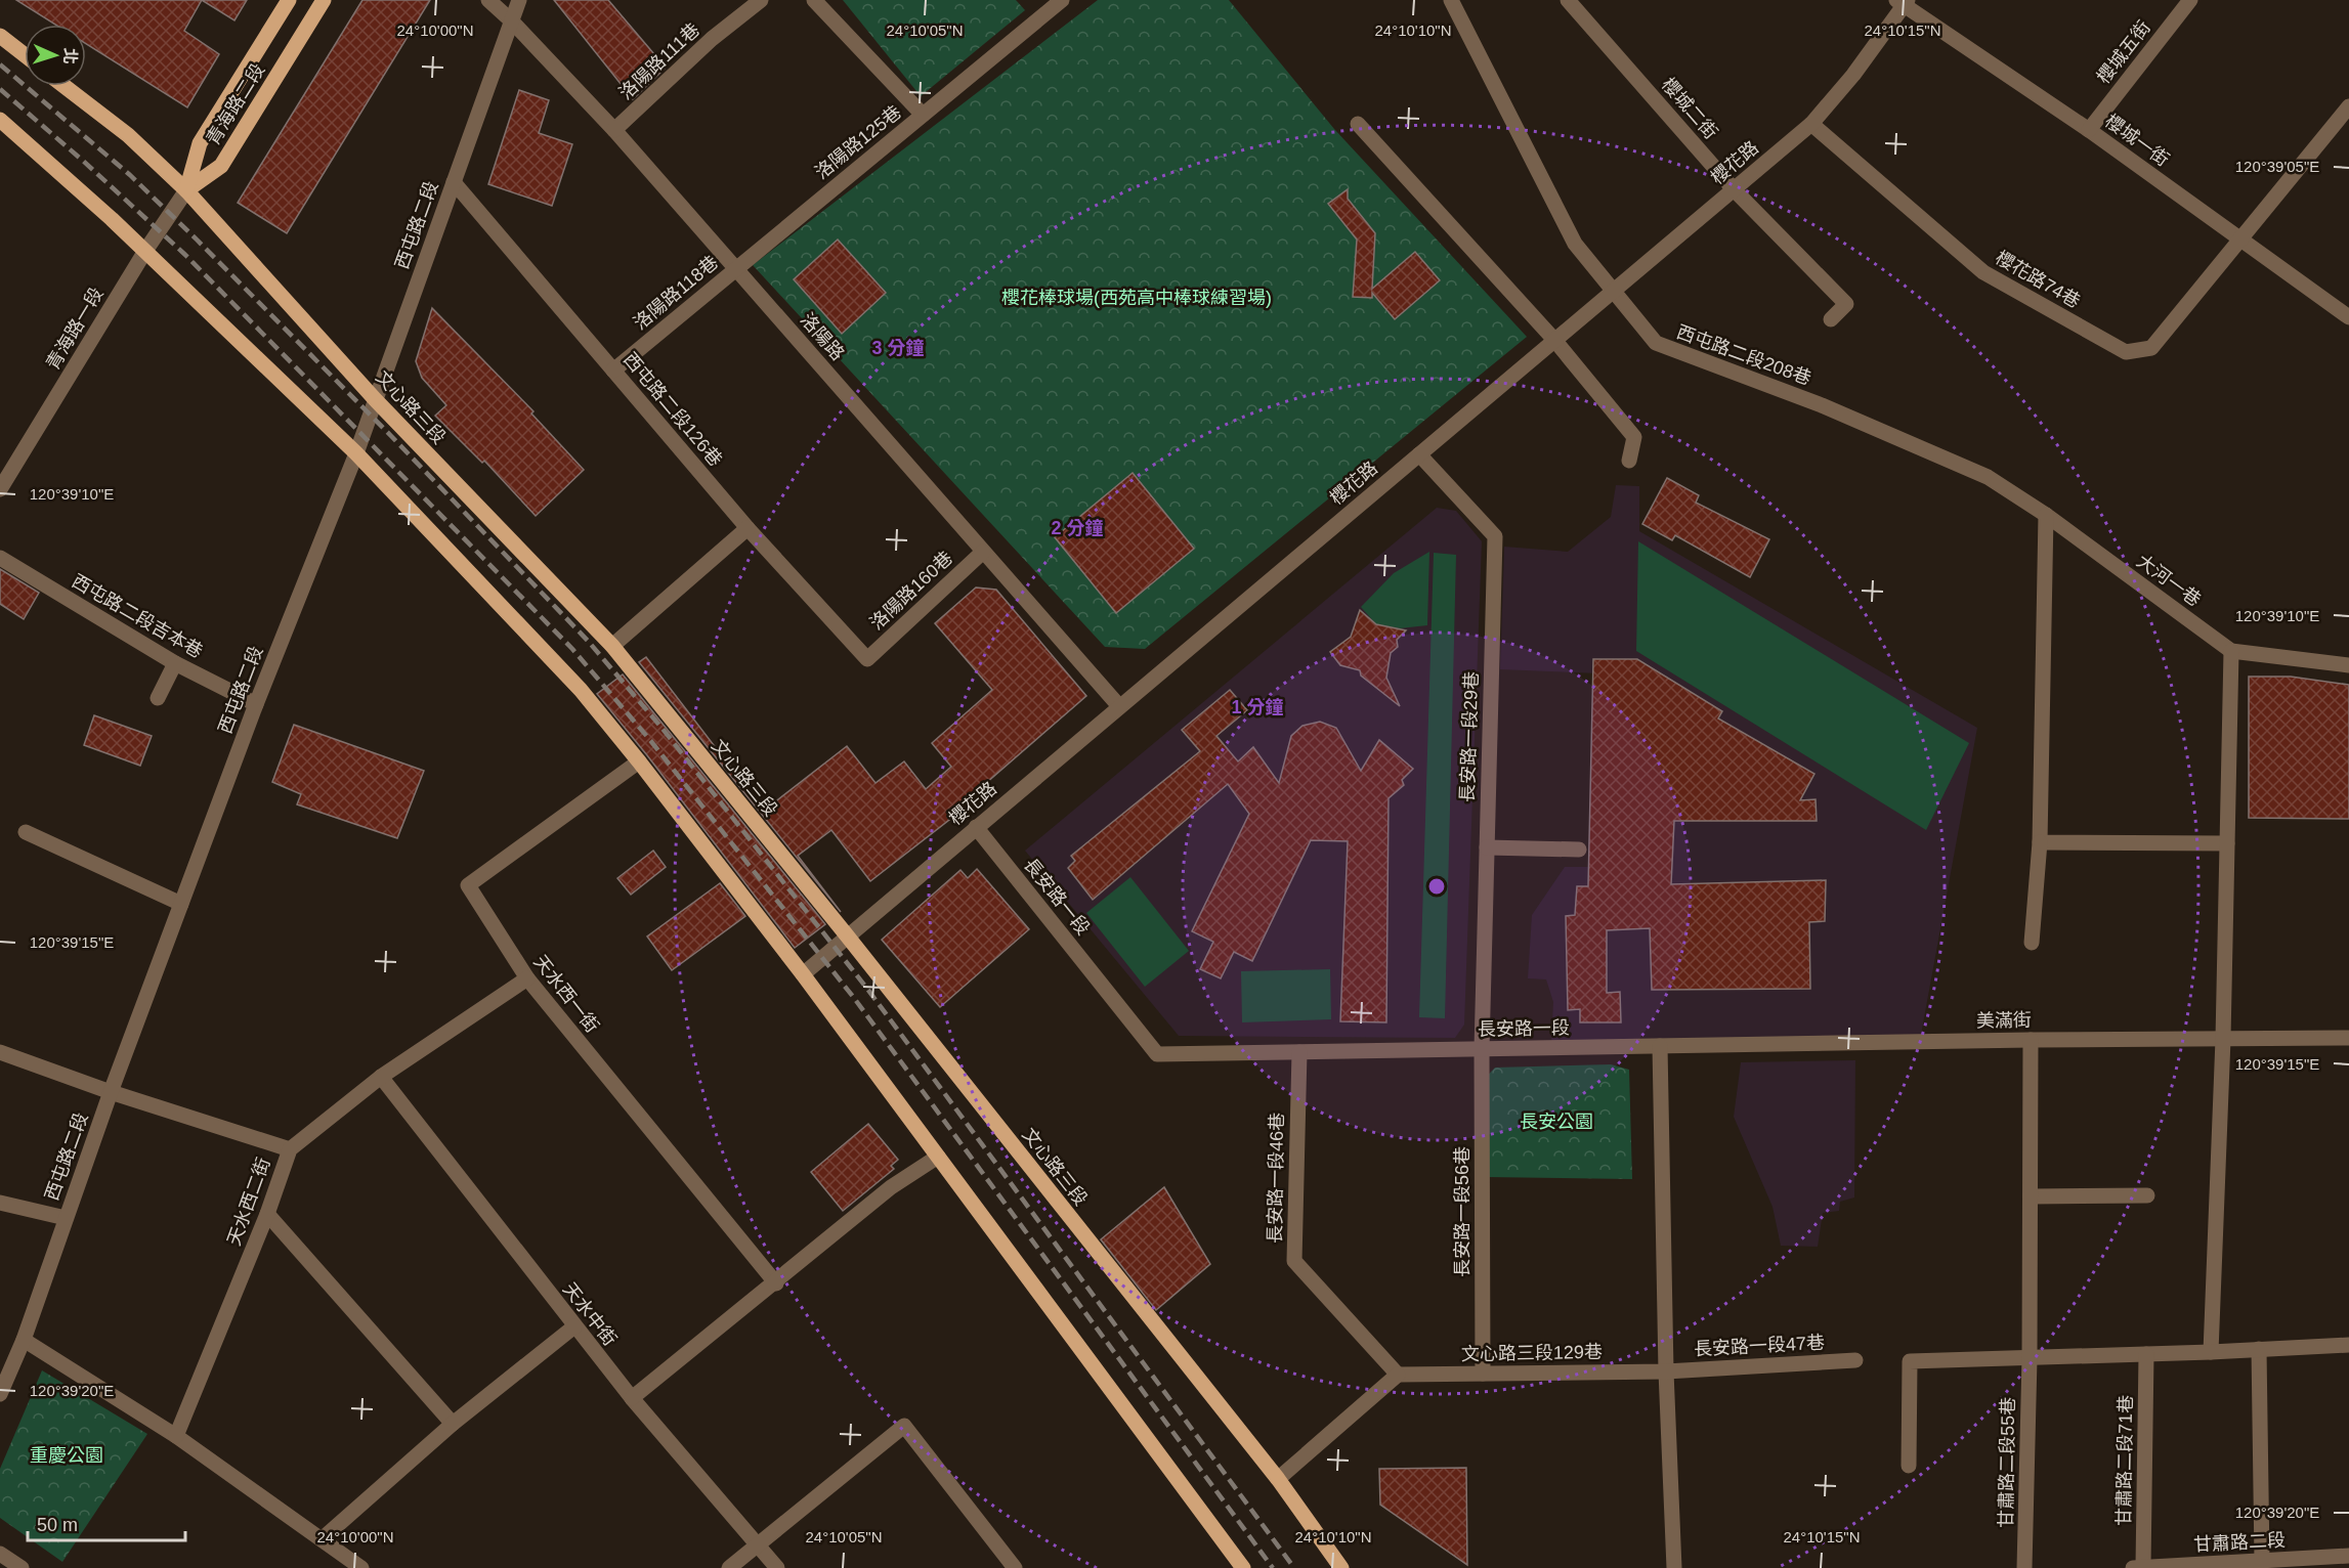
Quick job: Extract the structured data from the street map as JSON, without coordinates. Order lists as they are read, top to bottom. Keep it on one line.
{"streets":{"main road":["青海路二段","文心路三段"],"street":["櫻城五街","洛陽路111巷","櫻城二街","櫻城一街","洛陽路125巷","櫻花路","西屯路二段","櫻花路74巷","洛陽路118巷","青海路一段","洛陽路","西屯路二段208巷","西屯路二段126巷","大河一巷","洛陽路160巷","西屯路二段吉本巷","長安路一段29巷","長安路一段","天水西一街","美滿街","長安路一段46巷","天水西二街","長安路一段56巷","天水中街","長安路一段47巷","文心路三段129巷","甘肅路二段71巷","甘肅路二段55巷","甘肅路二段"]},"crossings":[["櫻城五街","櫻城一街"],["洛陽路111巷","洛陽路"],["青海路二段","青海路一段"],["青海路二段","文心路三段"],["櫻城二街","櫻花路"],["櫻城一街","櫻花路"],["櫻城一街","櫻花路74巷"],["洛陽路125巷","洛陽路118巷"],["洛陽路125巷","洛陽路"],["櫻花路","櫻花路74巷"],["櫻花路","洛陽路"],["櫻花路","西屯路二段208巷"],["櫻花路","文心路三段"],["櫻花路","長安路一段29巷"],["櫻花路","長安路一段"],["西屯路二段","洛陽路"],["西屯路二段","文心路三段"],["西屯路二段","西屯路二段126巷"],["西屯路二段","西屯路二段吉本巷"],["洛陽路118巷","洛陽路"],["洛陽路118巷","西屯路二段126巷"],["青海路一段","文心路三段"],["洛陽路","洛陽路160巷"],["西屯路二段208巷","大河一巷"],["西屯路二段126巷","洛陽路160巷"],["長安路一段29巷","長安路一段"],["長安路一段29巷","長安路一段56巷"],["長安路一段","美滿街"],["長安路一段","長安路一段46巷"],["長安路一段","長安路一段56巷"],["天水西一街","天水西二街"],["美滿街","甘肅路二段55巷"],["長安路一段46巷","文心路三段129巷"],["天水西二街","天水中街"],["長安路一段56巷","文心路三段129巷"],["長安路一段47巷","文心路三段129巷"],["甘肅路二段71巷","甘肅路二段"]],"parks":["櫻花棒球場(西苑高中棒球練習場)","長安公園","重慶公園"],"scale_bar":"50 m","north":"right","coordinates":["24°10'00\"N","24°10'05\"N","24°10'10\"N","24°10'15\"N","120°39'05\"E","120°39'10\"E","120°39'15\"E","120°39'20\"E"],"rings":["3 分鐘","2 分鐘","1 分鐘"]}
